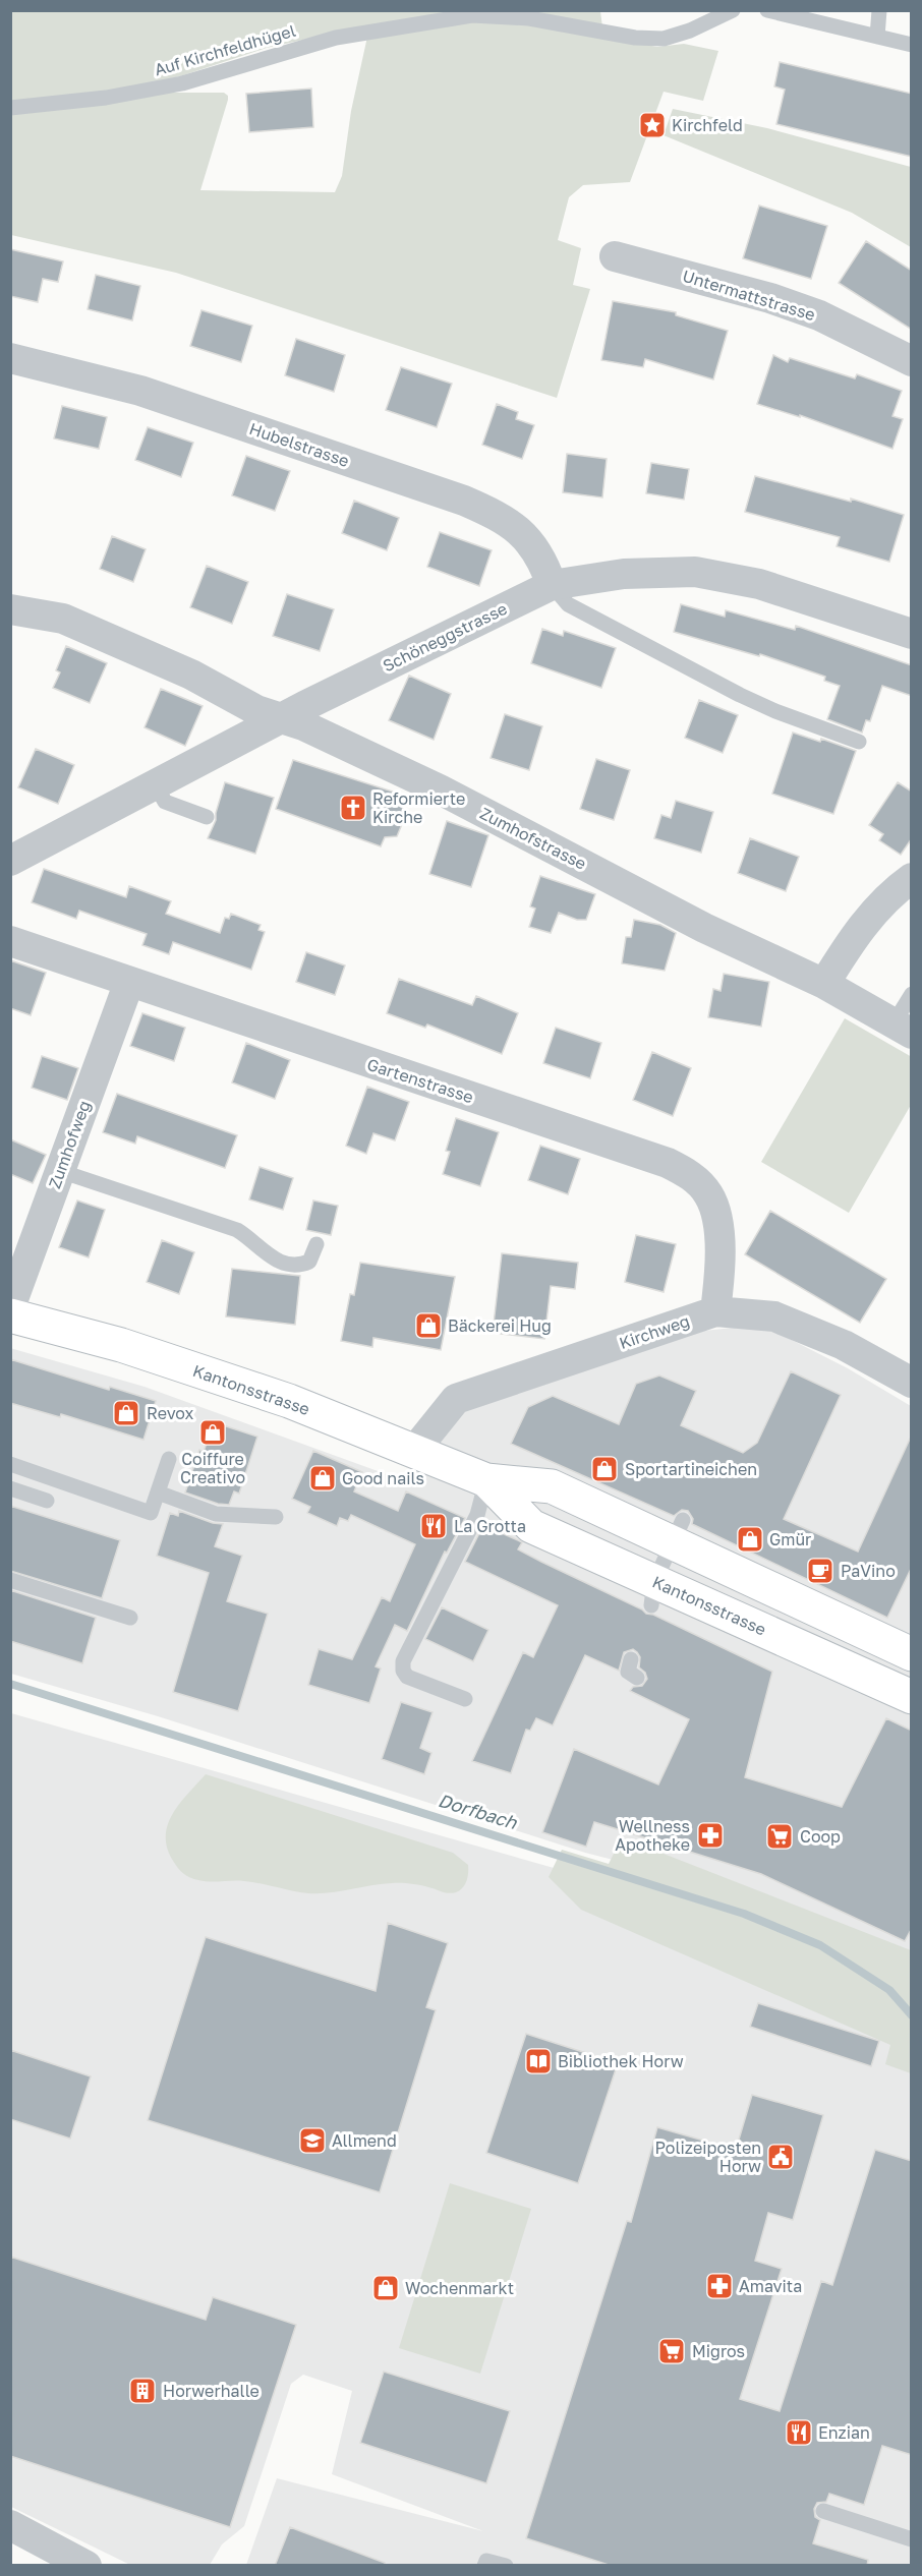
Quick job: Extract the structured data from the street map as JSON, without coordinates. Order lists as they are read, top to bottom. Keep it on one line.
{"streets":{"main road":["Kantonsstrasse"],"street":["Untermattstrasse","Hubelstrasse","Schöneggstrasse","Zumhofstrasse","Gartenstrasse","Zumhofweg","Kirchweg"],"lane":["Auf Kirchfeldhügel"]},"crossings":[["Hubelstrasse","Schöneggstrasse"],["Schöneggstrasse","Zumhofstrasse"],["Gartenstrasse","Zumhofweg"],["Gartenstrasse","Kirchweg"],["Kirchweg","Kantonsstrasse"]],"water":["Dorfbach"],"places":{"place":["Kirchfeld"],"church":["Reformierte Kirche"],"shop":["Bäckerei Hug","Revox","Coiffure Creativo","Sportartineichen","Good nails","Gmür","Wochenmarkt"],"restaurant":["La Grotta","Enzian"],"cafe":["PaVino"],"pharmacy":["Wellness Apotheke","Amavita"],"supermarket":["Coop","Migros"],"library":["Bibliothek Horw"],"school or university":["Allmend"],"public building":["Polizeiposten Horw"],"building":["Horwerhalle"]}}
